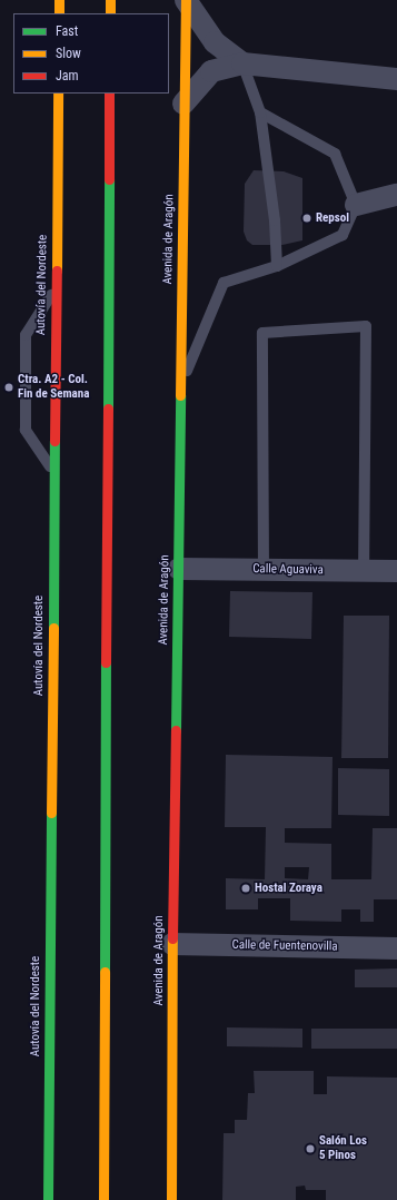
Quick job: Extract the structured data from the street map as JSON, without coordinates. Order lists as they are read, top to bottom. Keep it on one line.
{"streets":{"main road":["Avenida de Aragón","Autovía del Nordeste"],"street":["Calle Aguaviva","Calle de Fuentenovilla"]},"crossings":[["Avenida de Aragón","Calle Aguaviva"],["Avenida de Aragón","Calle de Fuentenovilla"]],"places":["Repsol","Ctra. A2 - Col. Fin de Semana","Hostal Zoraya","Salón Los 5 Pinos"],"legend":["Fast","Slow","Jam"]}
